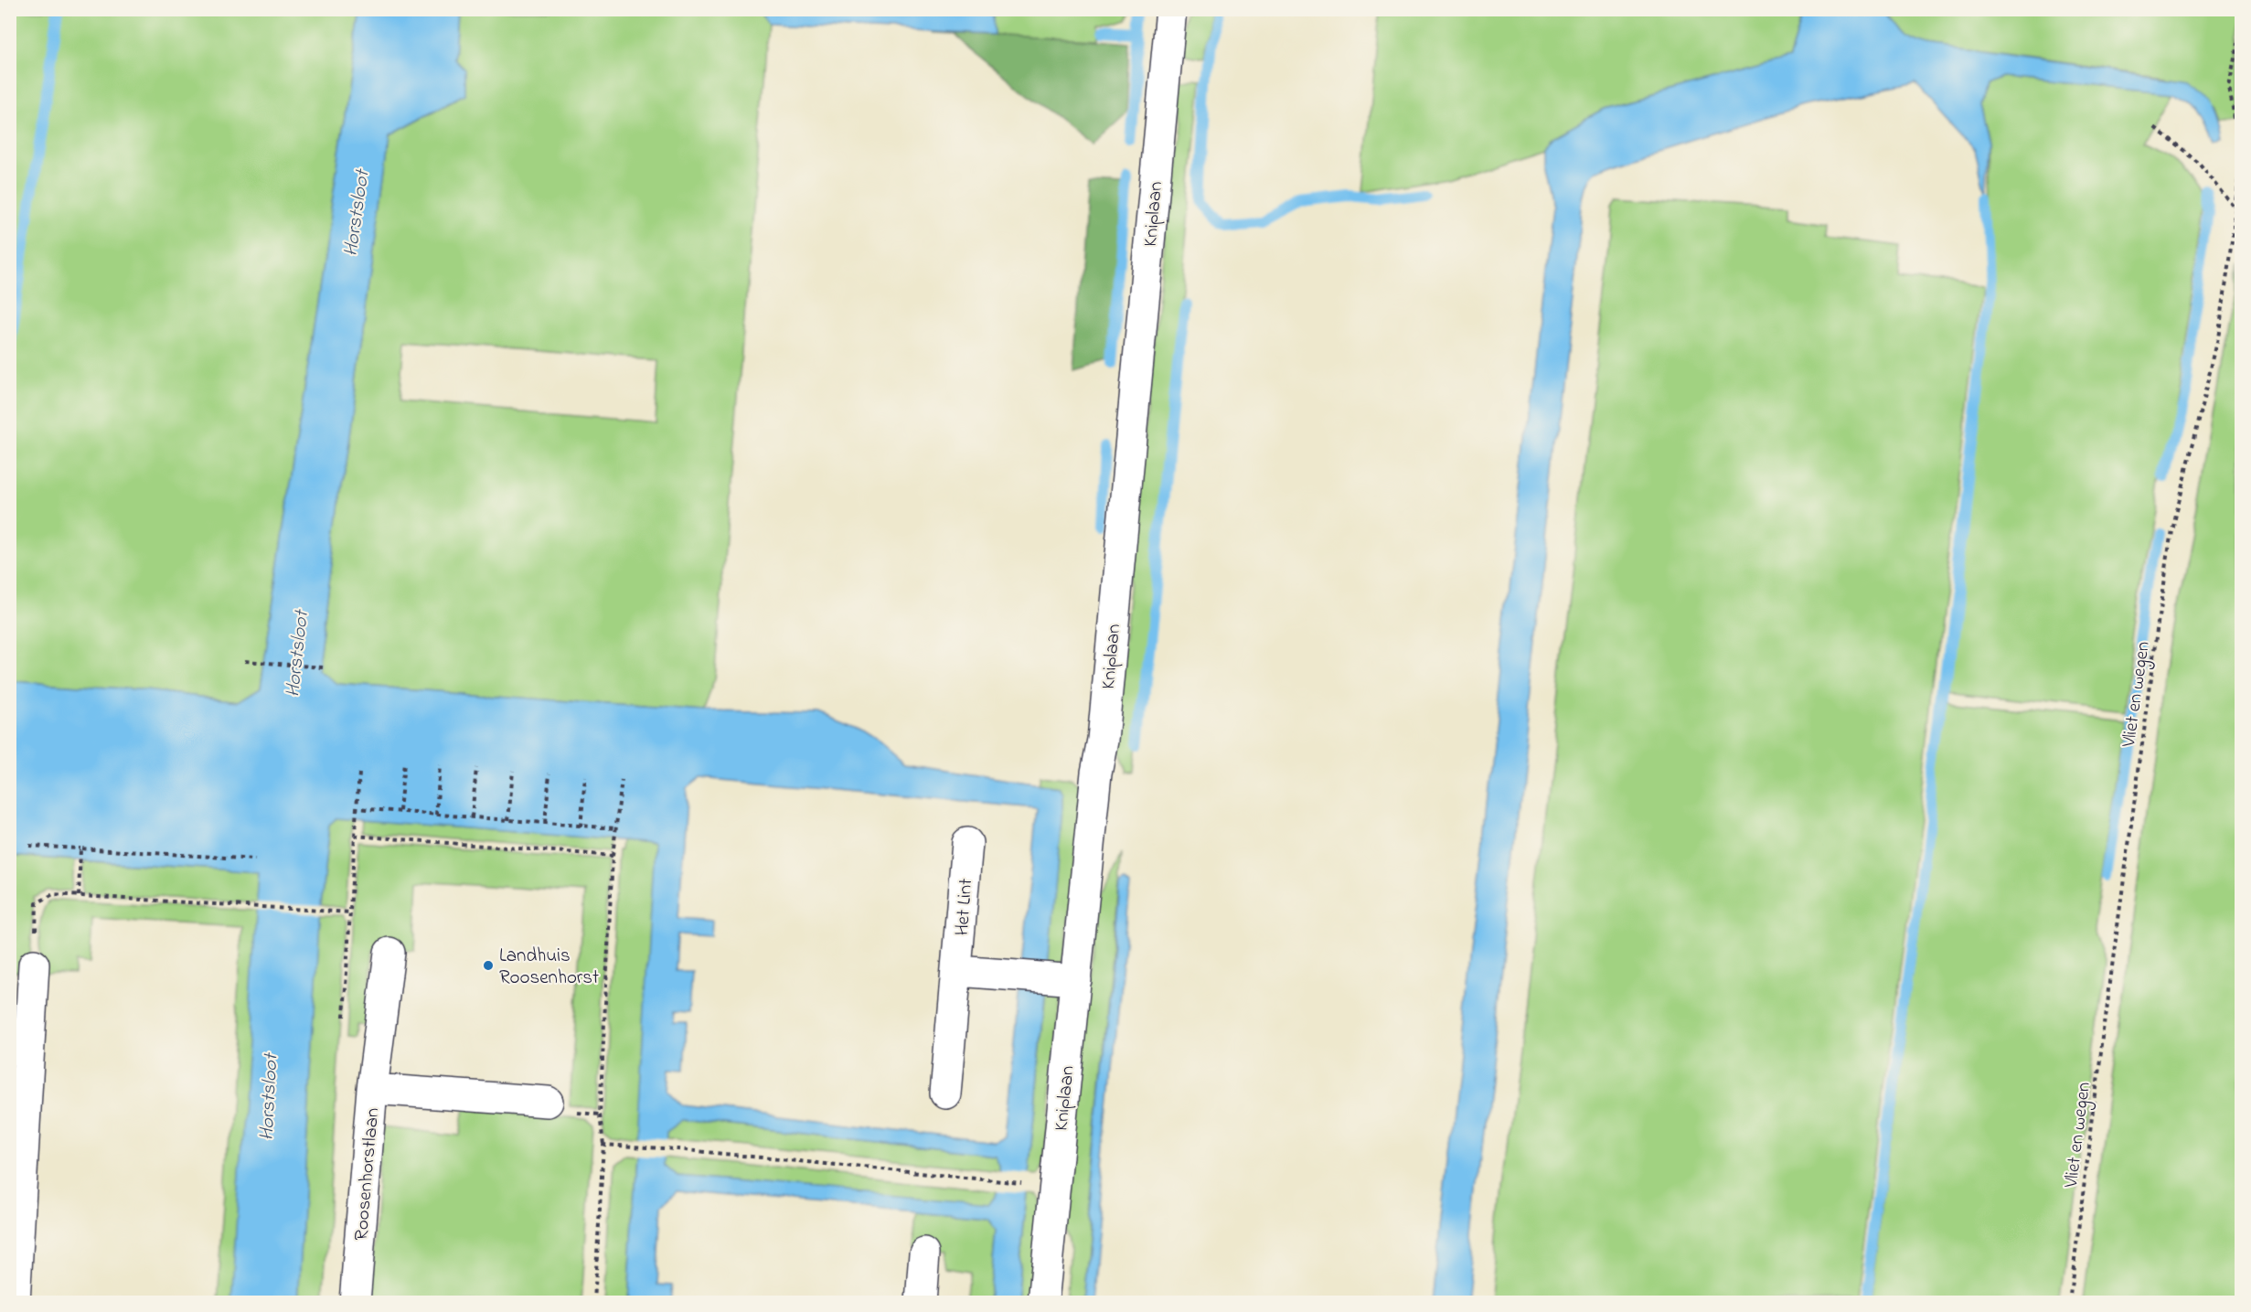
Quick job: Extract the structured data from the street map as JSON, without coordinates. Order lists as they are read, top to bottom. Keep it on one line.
{"streets":{"street":["Kniplaan","Het Lint","Roosenhorstlaan"],"path":["Vliet en wegen"]},"water":["Horstsloot"],"places":["Landhuis Roosenhorst"]}
